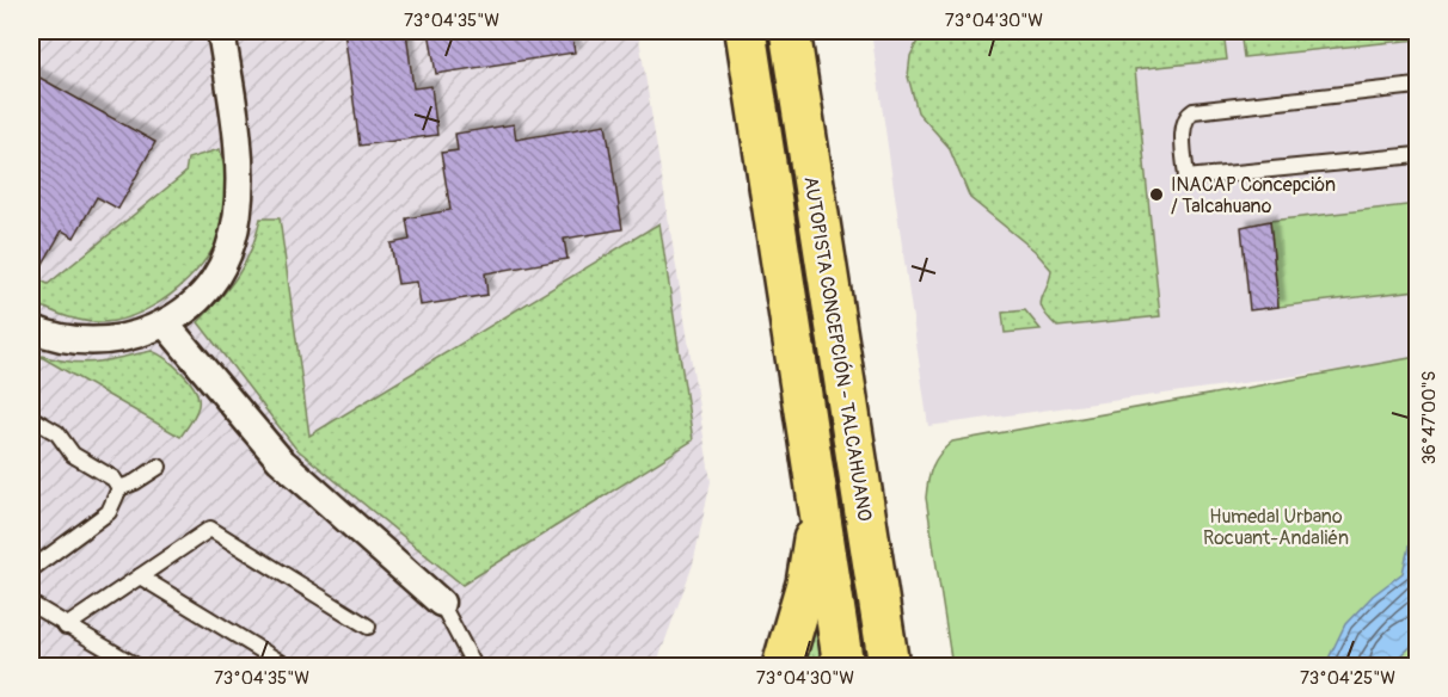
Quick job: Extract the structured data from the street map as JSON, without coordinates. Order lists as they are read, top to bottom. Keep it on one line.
{"streets":{"main road":["AUTOPISTA CONCEPCIÓN - TALCAHUANO"]},"parks":["Humedal Urbano Rocuant-Andalién"],"places":["INACAP Concepción / Talcahuano"],"coordinates":["73°04'35\"W","73°04'30\"W","36°47'00\"S","73°04'25\"W"]}
